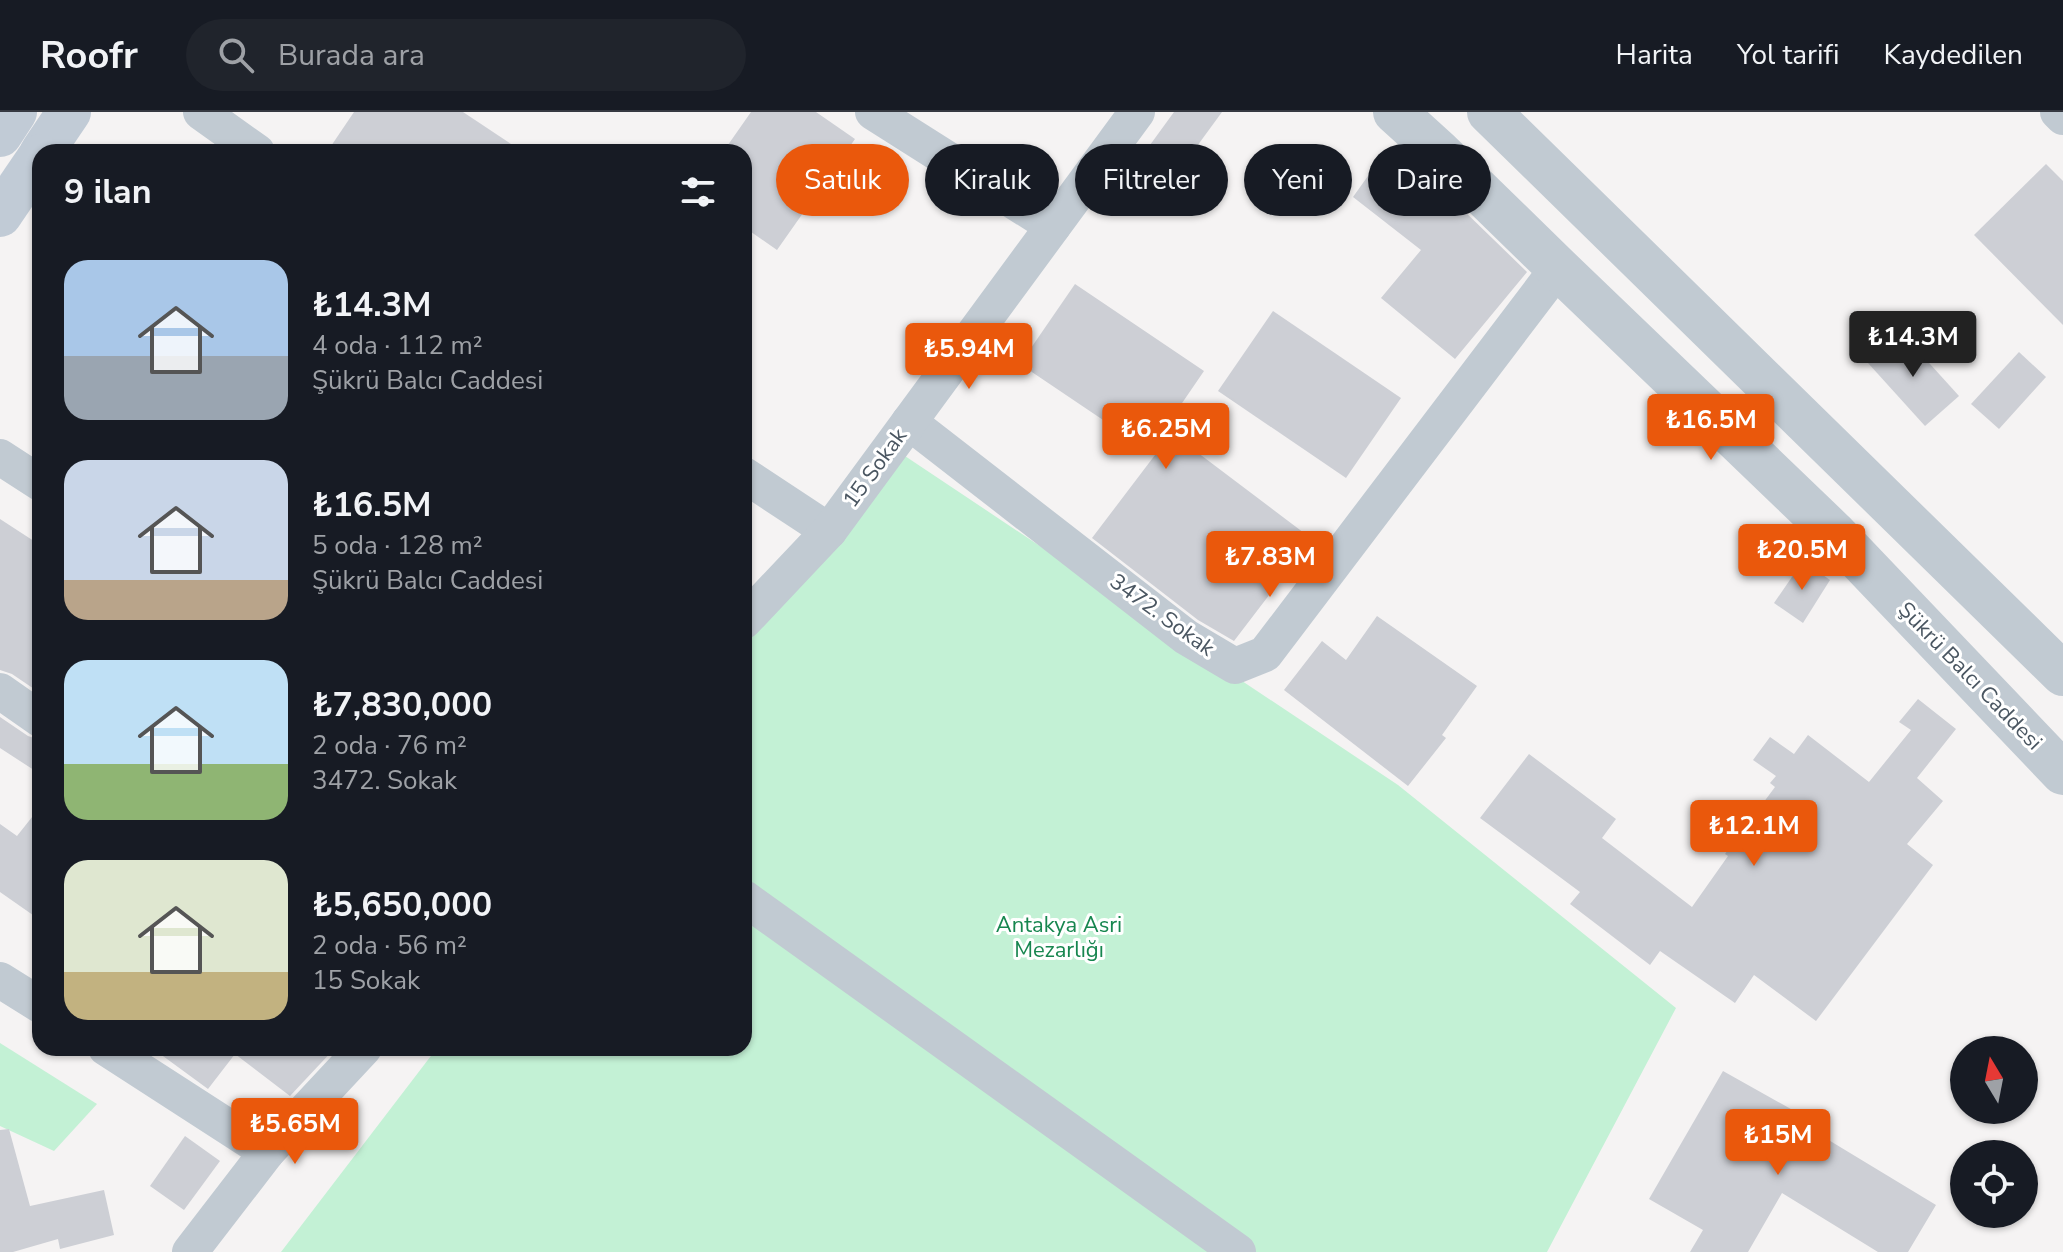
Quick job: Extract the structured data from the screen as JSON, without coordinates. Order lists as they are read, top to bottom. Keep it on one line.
{"streets":{"street":["15 Sokak","3472. Sokak","Şükrü Balcı Caddesi"]},"crossings":[["15 Sokak","3472. Sokak"],["3472. Sokak","Şükrü Balcı Caddesi"]],"parks":["Antakya Asri Mezarlığı"],"north":"top","page":{"header":"Roofr","search":"Burada ara","nav":["Harita","Yol tarifi","Kaydedilen"],"chip":["Satılık","Kiralık","Filtreler","Yeni","Daire"],"heading":"9 ilan","list":[{"name":"₺14.3M","note":"4 oda · 112 m² · Şükrü Balcı Caddesi"},{"name":"₺16.5M","note":"5 oda · 128 m² · Şükrü Balcı Caddesi"},{"name":"₺7,830,000","note":"2 oda · 76 m² · 3472. Sokak"},{"name":"₺5,650,000","note":"2 oda · 56 m² · 15 Sokak"}],"price":["₺14.3M","₺5.94M","₺16.5M","₺6.25M","₺20.5M","₺7.83M","₺12.1M","₺5.65M","₺15M"]}}
